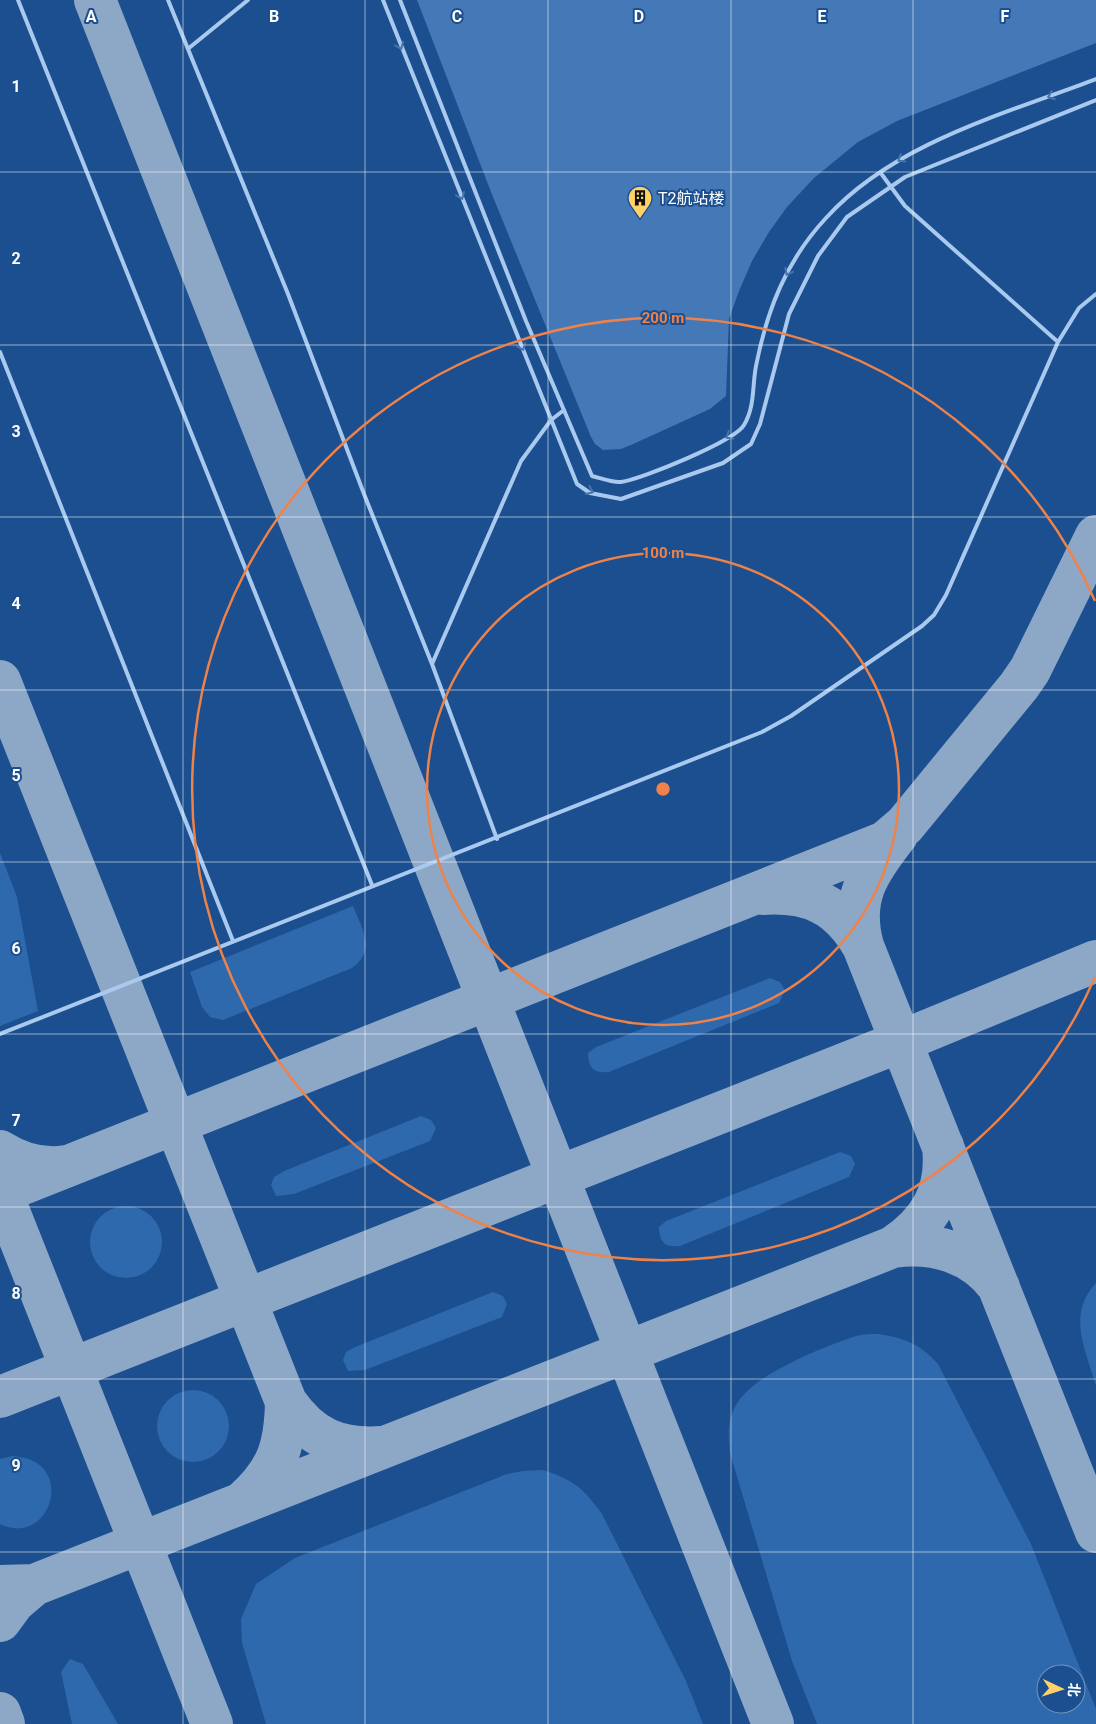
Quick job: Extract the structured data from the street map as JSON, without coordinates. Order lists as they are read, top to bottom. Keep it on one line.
{"places":{"building":["T2航站楼"]},"north":"right","grid":{"columns":["A","B","C","D","E","F"],"rows":["1","2","3","4","5","6","7","8","9"]},"rings":["200 m","100 m"]}
